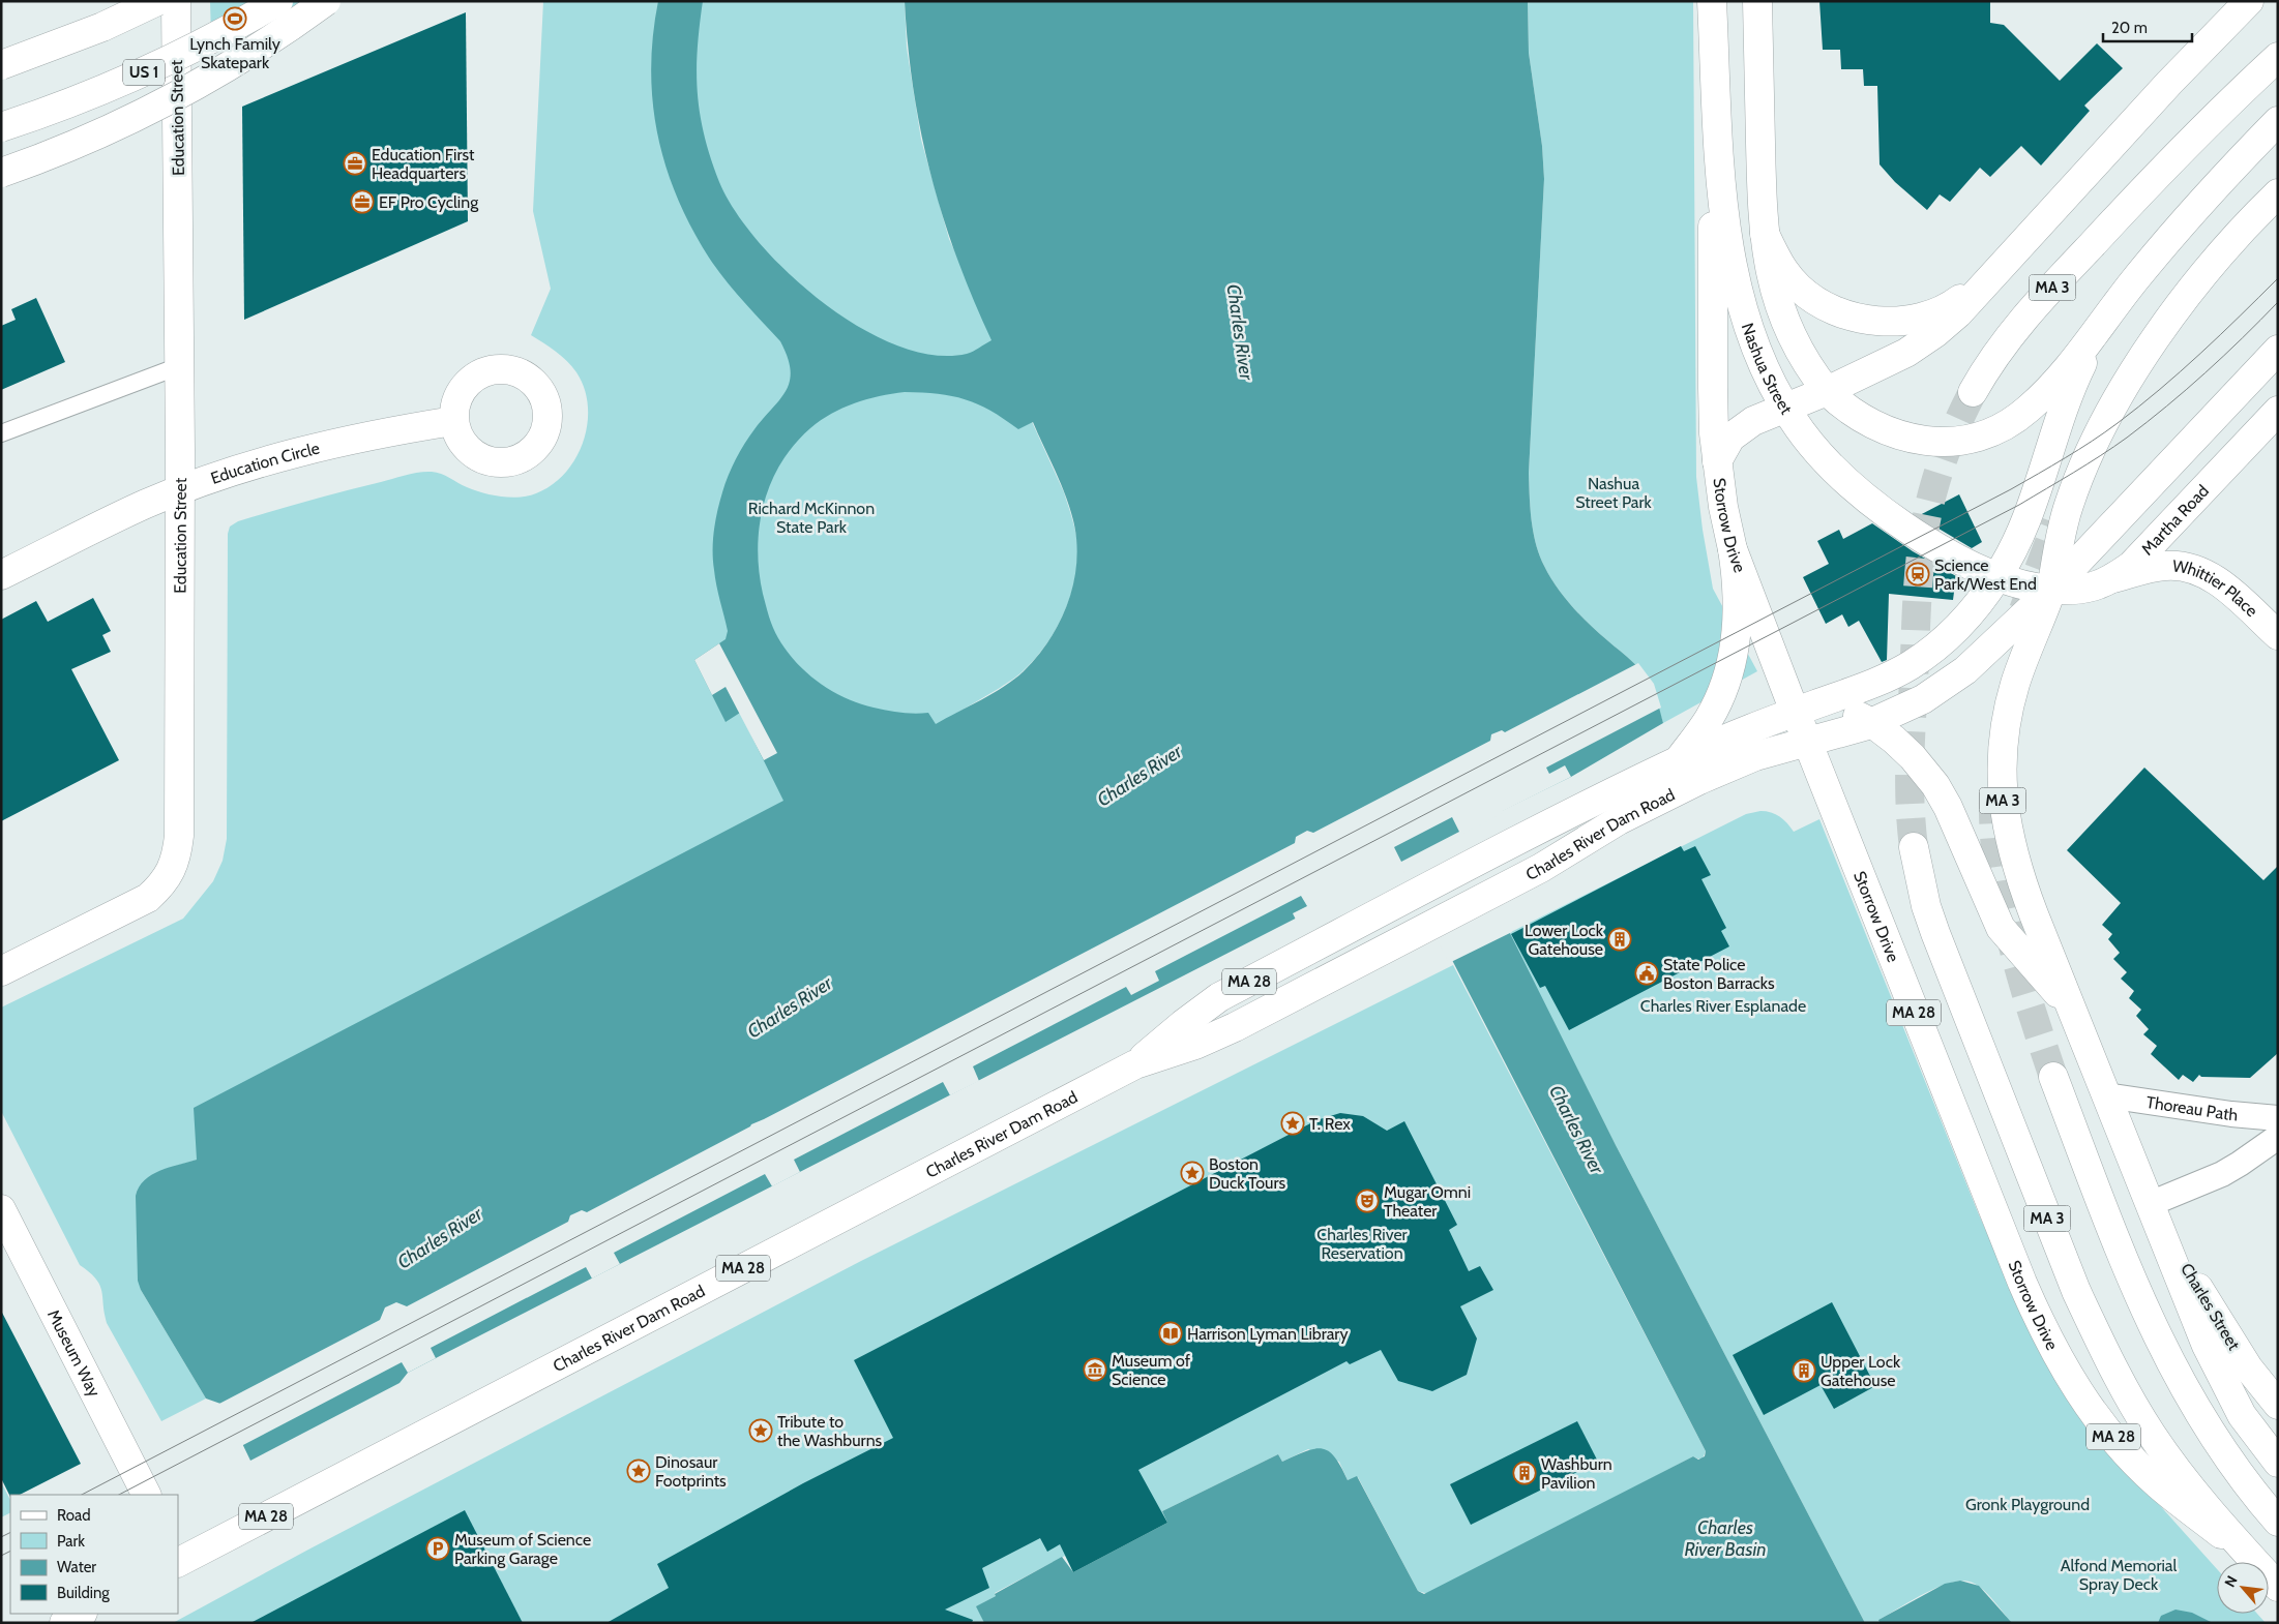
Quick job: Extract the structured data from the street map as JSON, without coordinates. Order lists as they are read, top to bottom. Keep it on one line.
{"streets":{"main road":["US 1","Education Street","MA 3","Nashua Street","Education Circle","Martha Road","Storrow Drive","Whittier Place","Charles River Dam Road","MA 28","Charles Street","Museum Way"],"street":["Thoreau Path"]},"crossings":[["Education Street","Education Circle"],["MA 3","Nashua Street"],["MA 3","Martha Road"],["MA 3","Storrow Drive"],["MA 3","Charles River Dam Road"],["MA 3","MA 28"],["MA 3","Thoreau Path"],["MA 3","Charles Street"],["Nashua Street","Martha Road"],["Nashua Street","Storrow Drive"],["Nashua Street","Charles River Dam Road"],["Martha Road","Whittier Place"],["Martha Road","Charles River Dam Road"],["Storrow Drive","Charles River Dam Road"],["Storrow Drive","MA 28"],["Charles River Dam Road","MA 28"]],"water":["Charles River","Charles River Basin"],"parks":["Nashua Street Park","Richard McKinnon State Park","Charles River Esplanade","Charles River Reservation","Gronk Playground","Alfond Memorial Spray Deck"],"places":{"sports":["Lynch Family Skatepark"],"office":["Education First Headquarters","EF Pro Cycling"],"station":["Science Park/West End"],"building":["Lower Lock Gatehouse","Upper Lock Gatehouse","Washburn Pavilion"],"public building":["State Police Boston Barracks"],"place":["T. Rex","Boston Duck Tours","Tribute to the Washburns","Dinosaur Footprints"],"theatre":["Mugar Omni Theater"],"library":["Harrison Lyman Library"],"museum":["Museum of Science"],"parking":["Museum of Science Parking Garage"]},"legend":["Road","Park","Water","Building"],"scale_bar":"20 m","north":"top left"}
